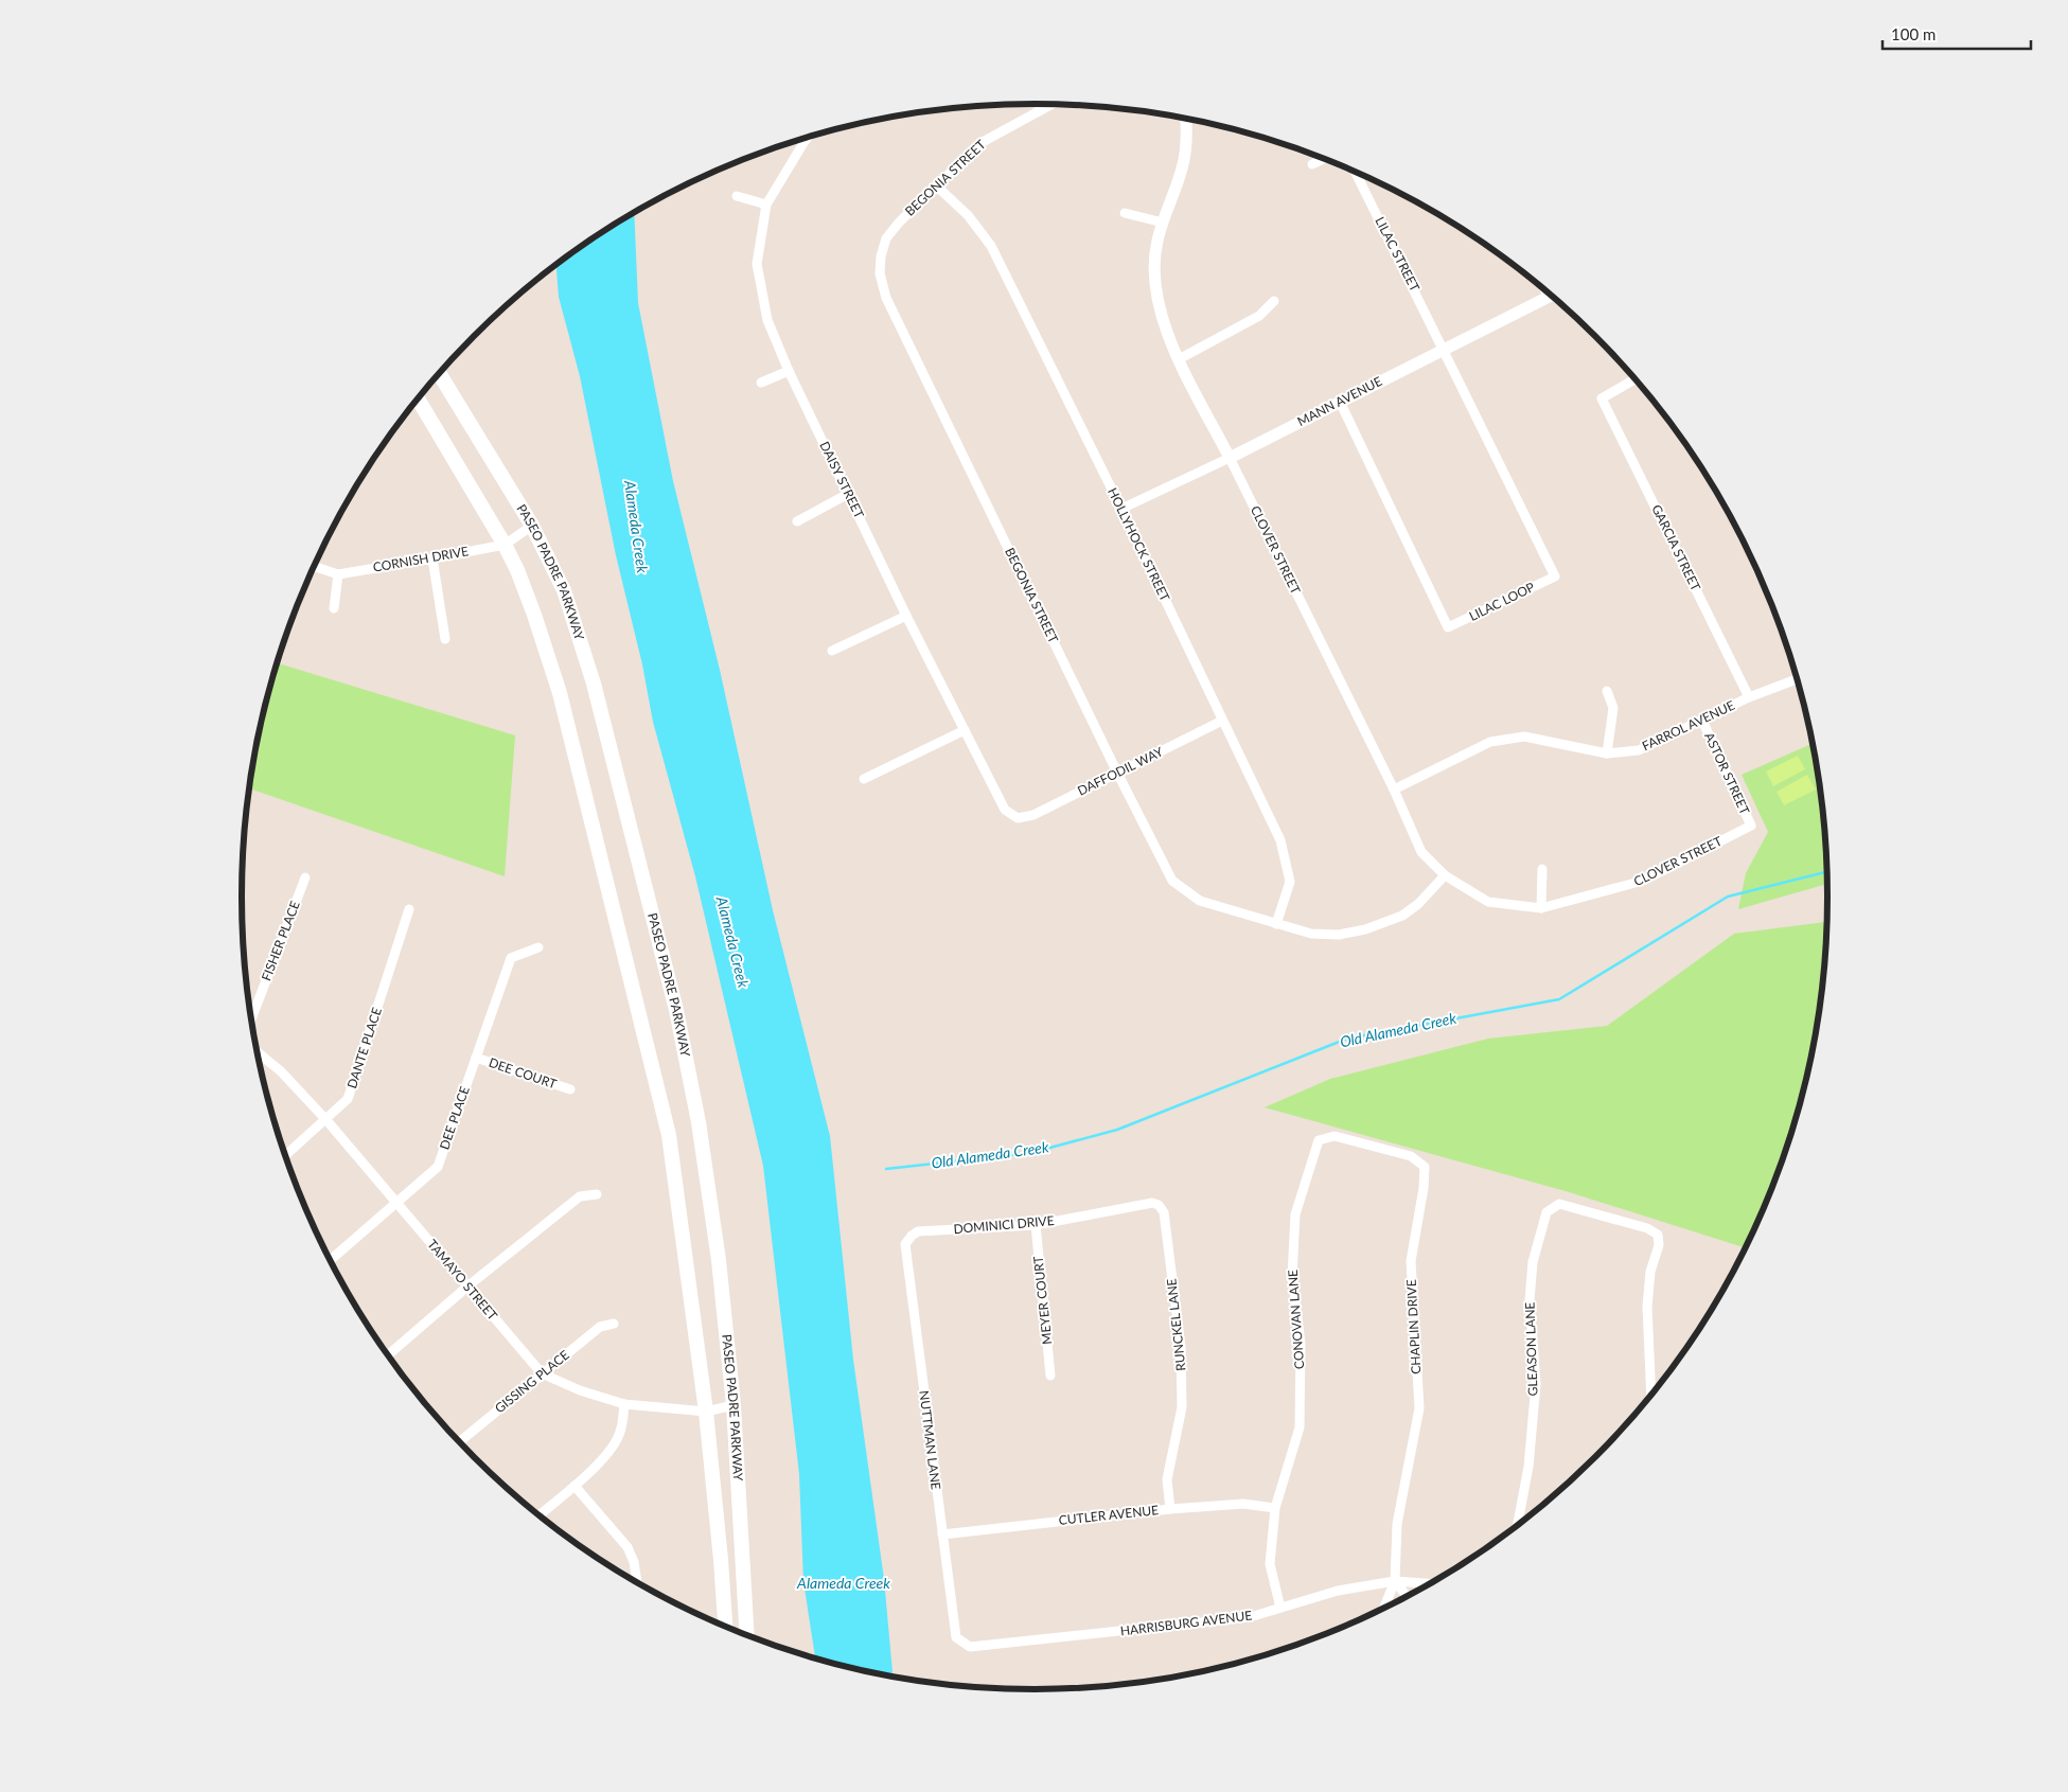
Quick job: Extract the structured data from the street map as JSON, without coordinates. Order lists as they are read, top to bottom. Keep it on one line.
{"streets":{"main road":["PASEO PADRE PARKWAY"],"street":["BEGONIA STREET","LILAC STREET","MANN AVENUE","DAISY STREET","HOLLYHOCK STREET","GARCIA STREET","CLOVER STREET","CORNISH DRIVE","LILAC LOOP","FARROL AVENUE","DAFFODIL WAY","ASTOR STREET","FISHER PLACE","DANTE PLACE","DEE COURT","DEE PLACE","DOMINICI DRIVE","TAMAYO STREET","MEYER COURT","CONOVAN LANE","RUNCKEL LANE","CHAPLIN DRIVE","GLEASON LANE","GISSING PLACE","NUTTMAN LANE","CUTLER AVENUE","HARRISBURG AVENUE"]},"crossings":[["BEGONIA STREET","HOLLYHOCK STREET"],["BEGONIA STREET","CLOVER STREET"],["BEGONIA STREET","DAFFODIL WAY"],["LILAC STREET","MANN AVENUE"],["LILAC STREET","LILAC LOOP"],["MANN AVENUE","HOLLYHOCK STREET"],["MANN AVENUE","CLOVER STREET"],["MANN AVENUE","LILAC LOOP"],["DAISY STREET","DAFFODIL WAY"],["HOLLYHOCK STREET","DAFFODIL WAY"],["GARCIA STREET","FARROL AVENUE"],["CLOVER STREET","FARROL AVENUE"],["CLOVER STREET","ASTOR STREET"],["CORNISH DRIVE","PASEO PADRE PARKWAY"],["PASEO PADRE PARKWAY","TAMAYO STREET"],["FARROL AVENUE","ASTOR STREET"],["DANTE PLACE","TAMAYO STREET"],["DEE COURT","DEE PLACE"],["DEE PLACE","TAMAYO STREET"],["DOMINICI DRIVE","MEYER COURT"],["DOMINICI DRIVE","RUNCKEL LANE"],["DOMINICI DRIVE","NUTTMAN LANE"],["TAMAYO STREET","GISSING PLACE"],["CONOVAN LANE","CHAPLIN DRIVE"],["CONOVAN LANE","CUTLER AVENUE"],["CONOVAN LANE","HARRISBURG AVENUE"],["RUNCKEL LANE","CUTLER AVENUE"],["CHAPLIN DRIVE","HARRISBURG AVENUE"],["NUTTMAN LANE","CUTLER AVENUE"],["NUTTMAN LANE","HARRISBURG AVENUE"]],"water":["Alameda Creek","Old Alameda Creek"],"scale_bar":"100 m"}
